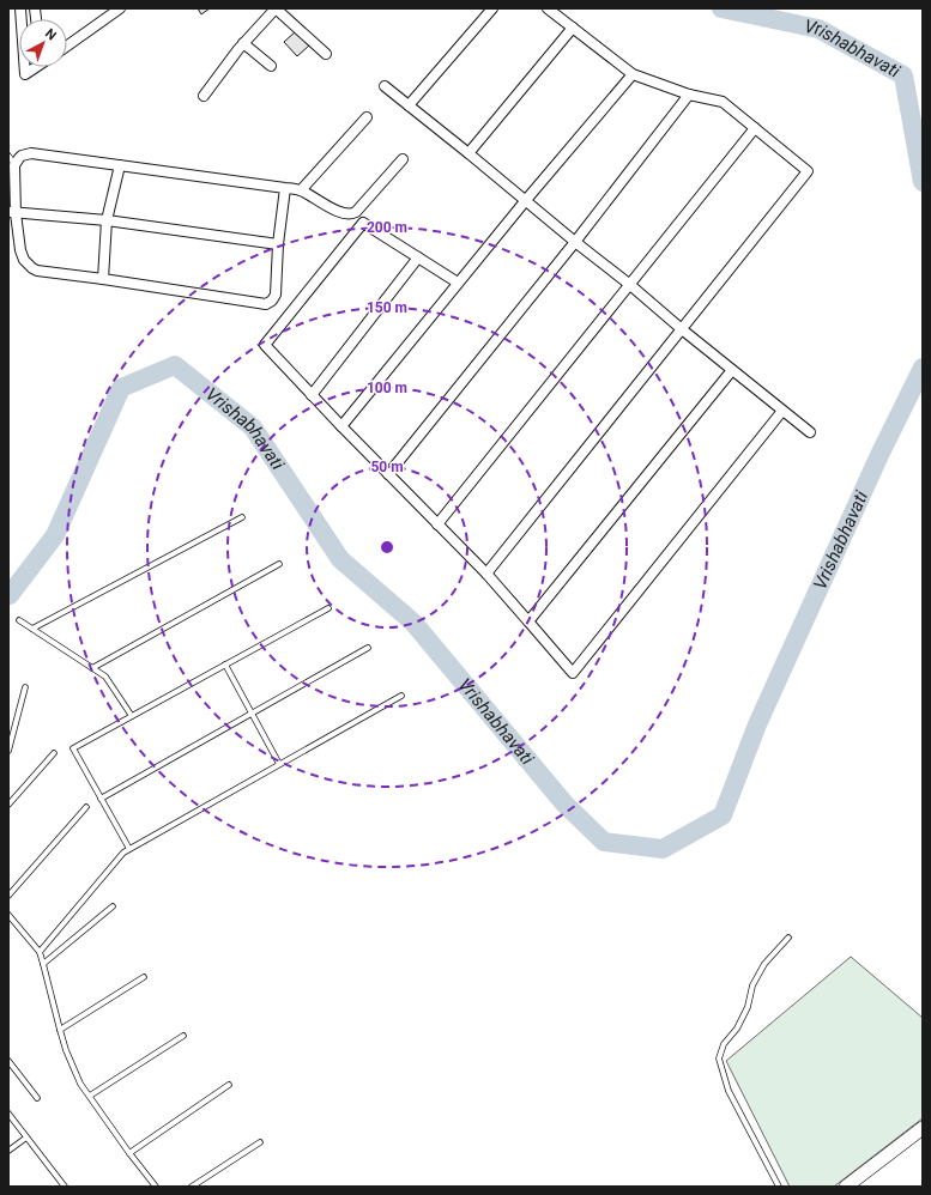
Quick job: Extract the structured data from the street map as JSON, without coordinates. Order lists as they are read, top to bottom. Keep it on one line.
{"water":["Vrishabhavati"],"north":"top right","rings":["200 m","150 m","100 m","50 m"]}
